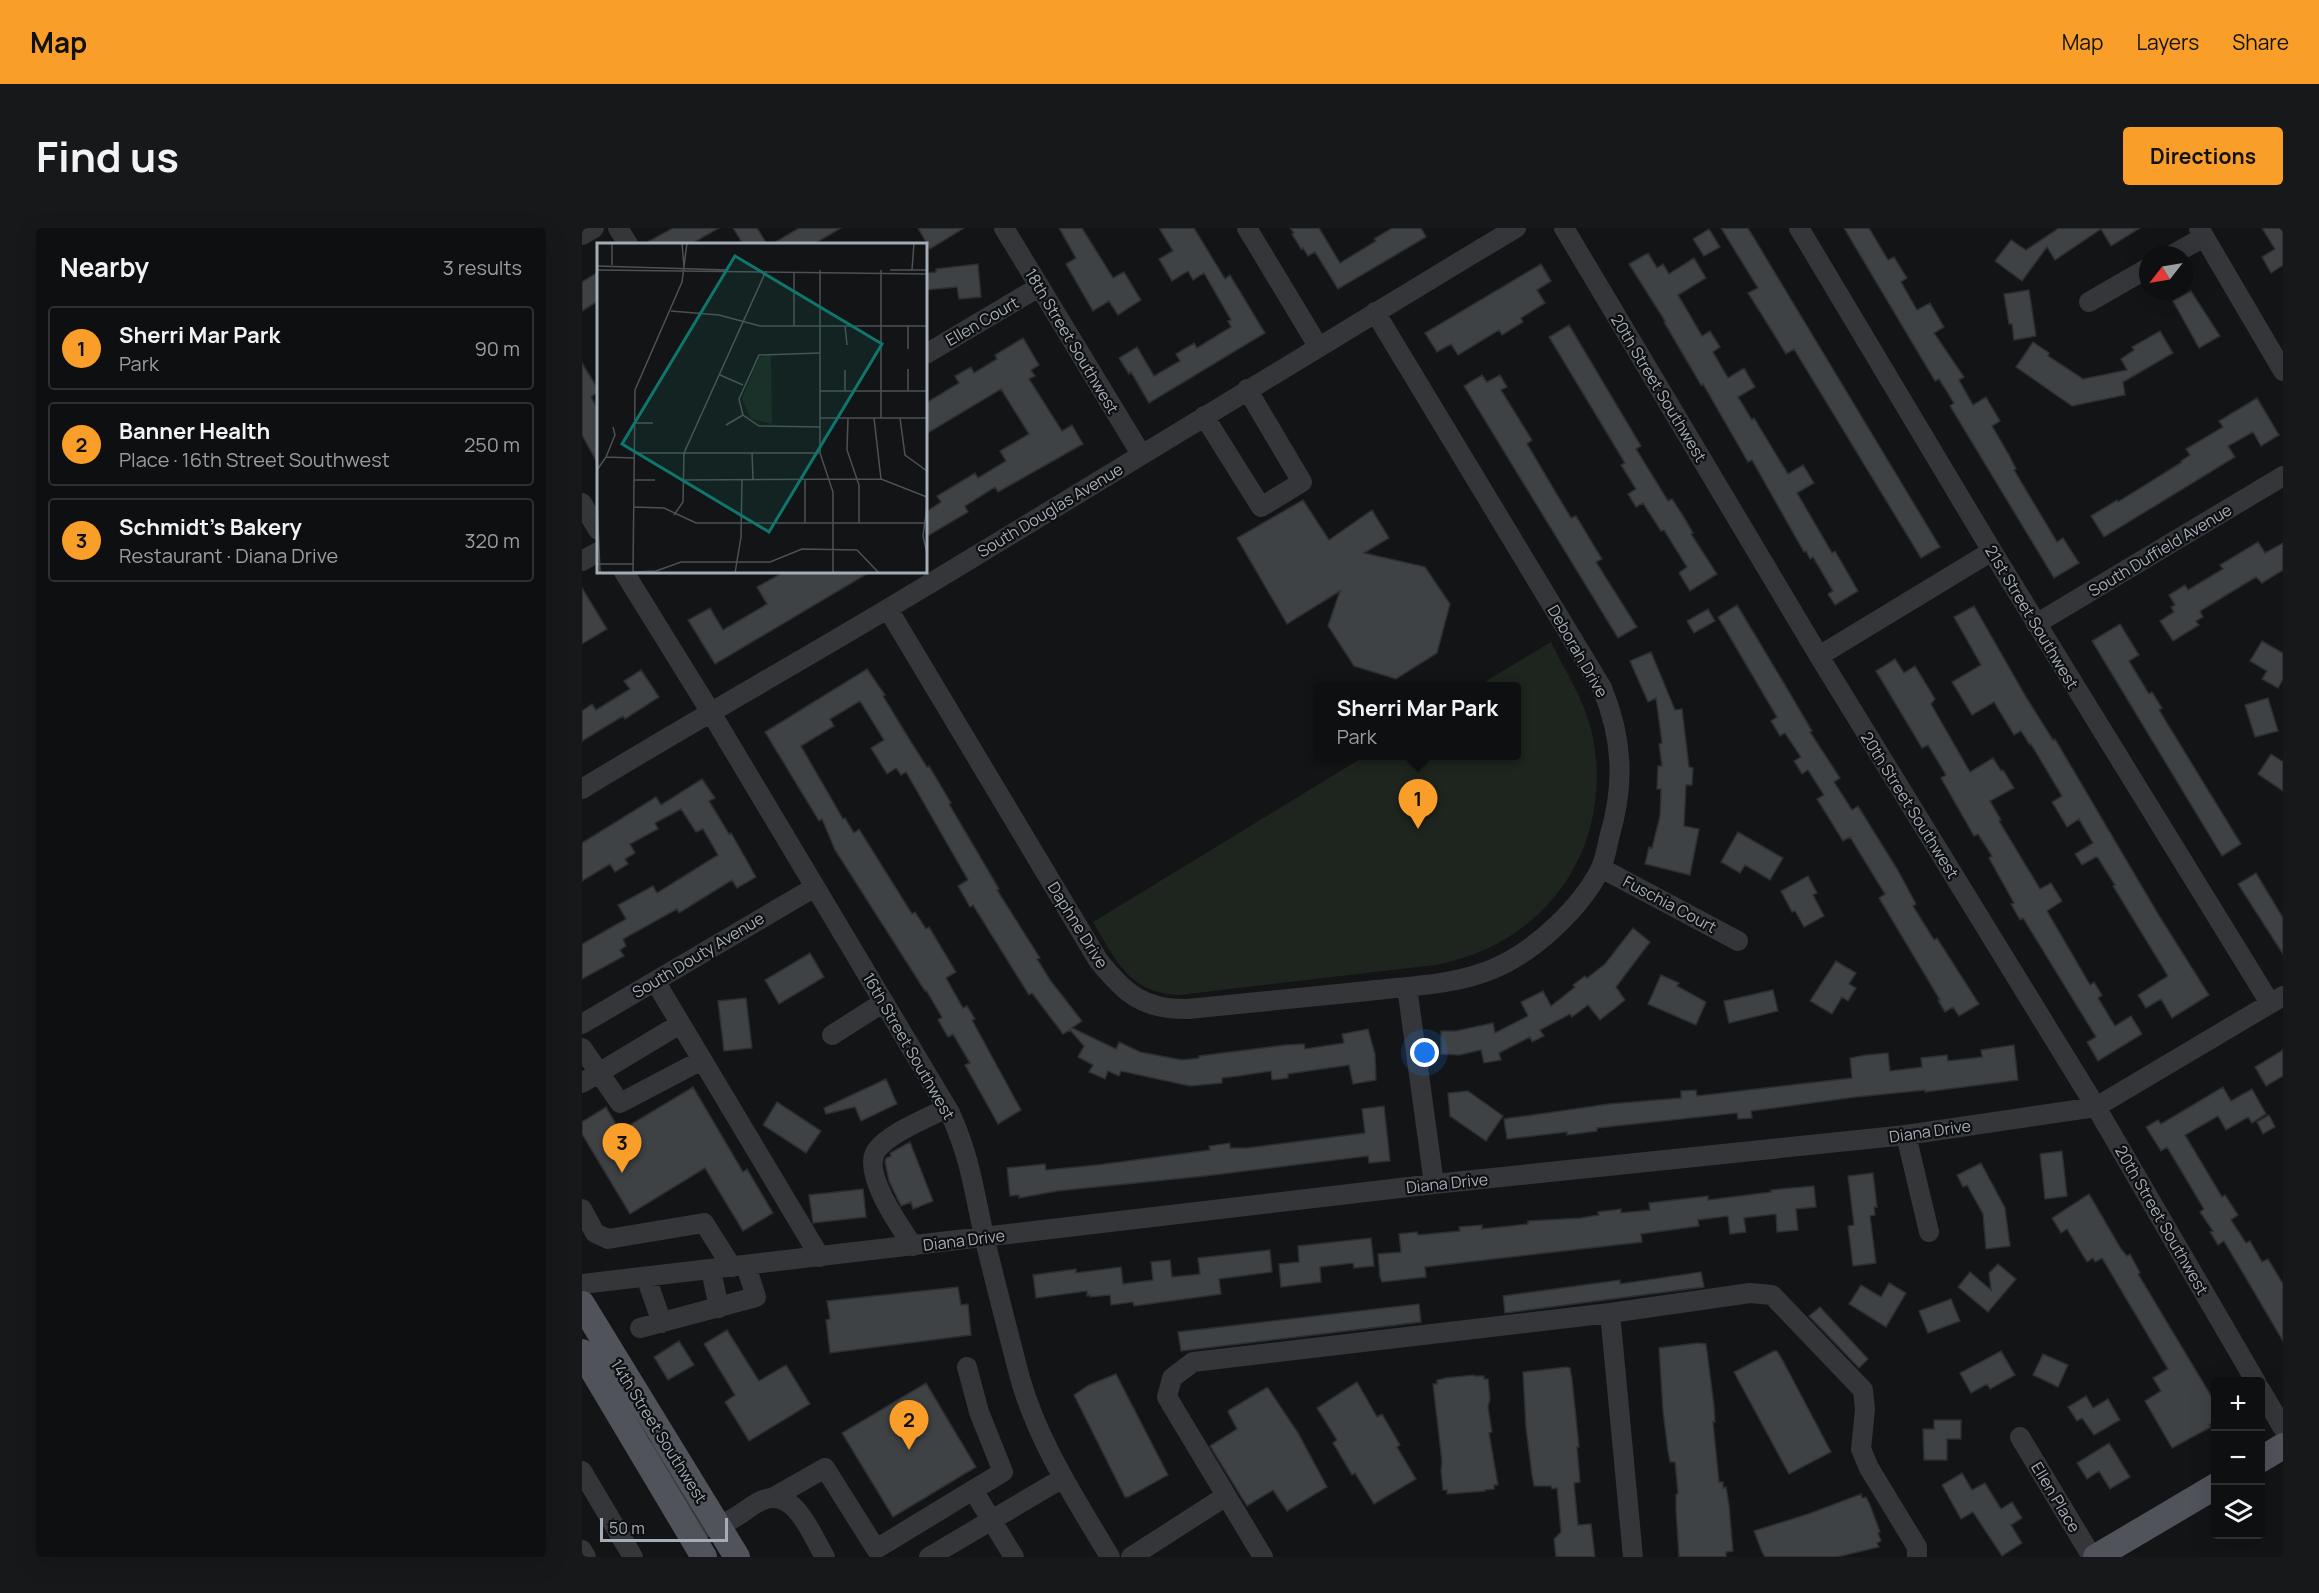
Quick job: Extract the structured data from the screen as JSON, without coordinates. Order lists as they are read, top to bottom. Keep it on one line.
{"streets":{"main road":["14th Street Southwest"],"street":["Ellen Court","18th Street Southwest","20th Street Southwest","South Douglas Avenue","South Duffield Avenue","21st Street Southwest","Deborah Drive","Fuschia Court","Daphne Drive","South Douty Avenue","16th Street Southwest","Diana Drive","Ellen Place"]},"crossings":[["Ellen Court","18th Street Southwest"],["18th Street Southwest","South Douglas Avenue"],["20th Street Southwest","Diana Drive"],["South Douglas Avenue","Deborah Drive"],["South Douglas Avenue","Daphne Drive"],["South Douglas Avenue","16th Street Southwest"],["South Duffield Avenue","21st Street Southwest"],["21st Street Southwest","Diana Drive"],["Deborah Drive","Fuschia Court"],["Deborah Drive","Daphne Drive"],["South Douty Avenue","16th Street Southwest"],["16th Street Southwest","Diana Drive"]],"scale_bar":"50 m","north":"bottom left","page":{"header":"Map","nav":["Map","Layers","Share"],"title":"Find us","buttons":"Directions","heading":["Nearby","3 results"],"list":[{"mark":"1","name":"Sherri Mar Park","note":"Park","value":"90 m"},{"mark":"2","name":"Banner Health","note":"Place · 16th Street Southwest","value":"250 m"},{"mark":"3","name":"Schmidt's Bakery","note":"Restaurant · Diana Drive","value":"320 m"}],"popup":["Sherri Mar Park","Park"],"pins":["1","3","2"],"map_buttons":["+","−"],"scale":"50 m"}}
